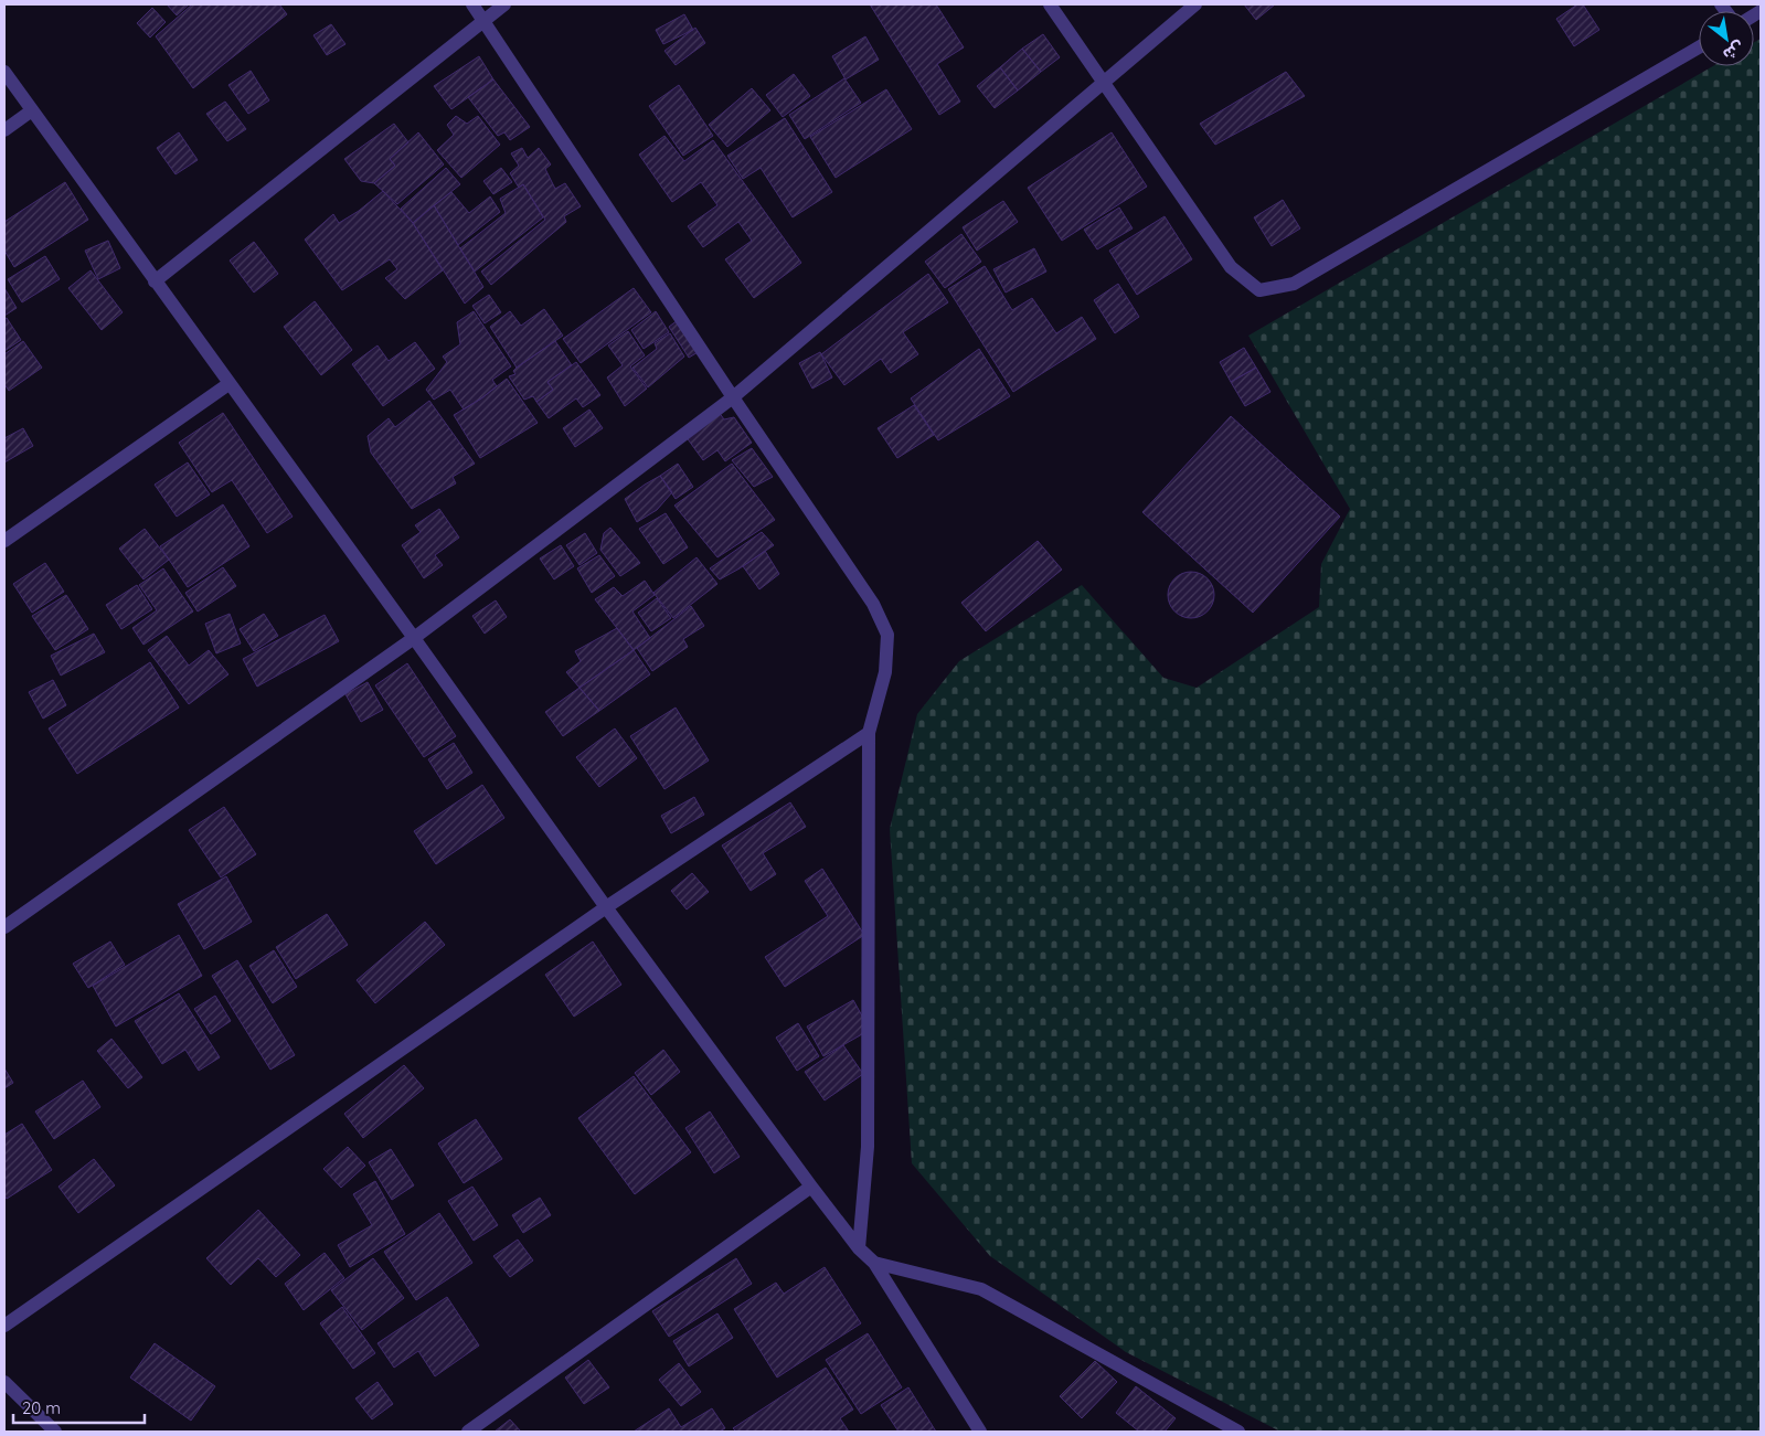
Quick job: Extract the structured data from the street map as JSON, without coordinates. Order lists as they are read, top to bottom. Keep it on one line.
{"scale_bar":"20 m","north":"bottom right"}
